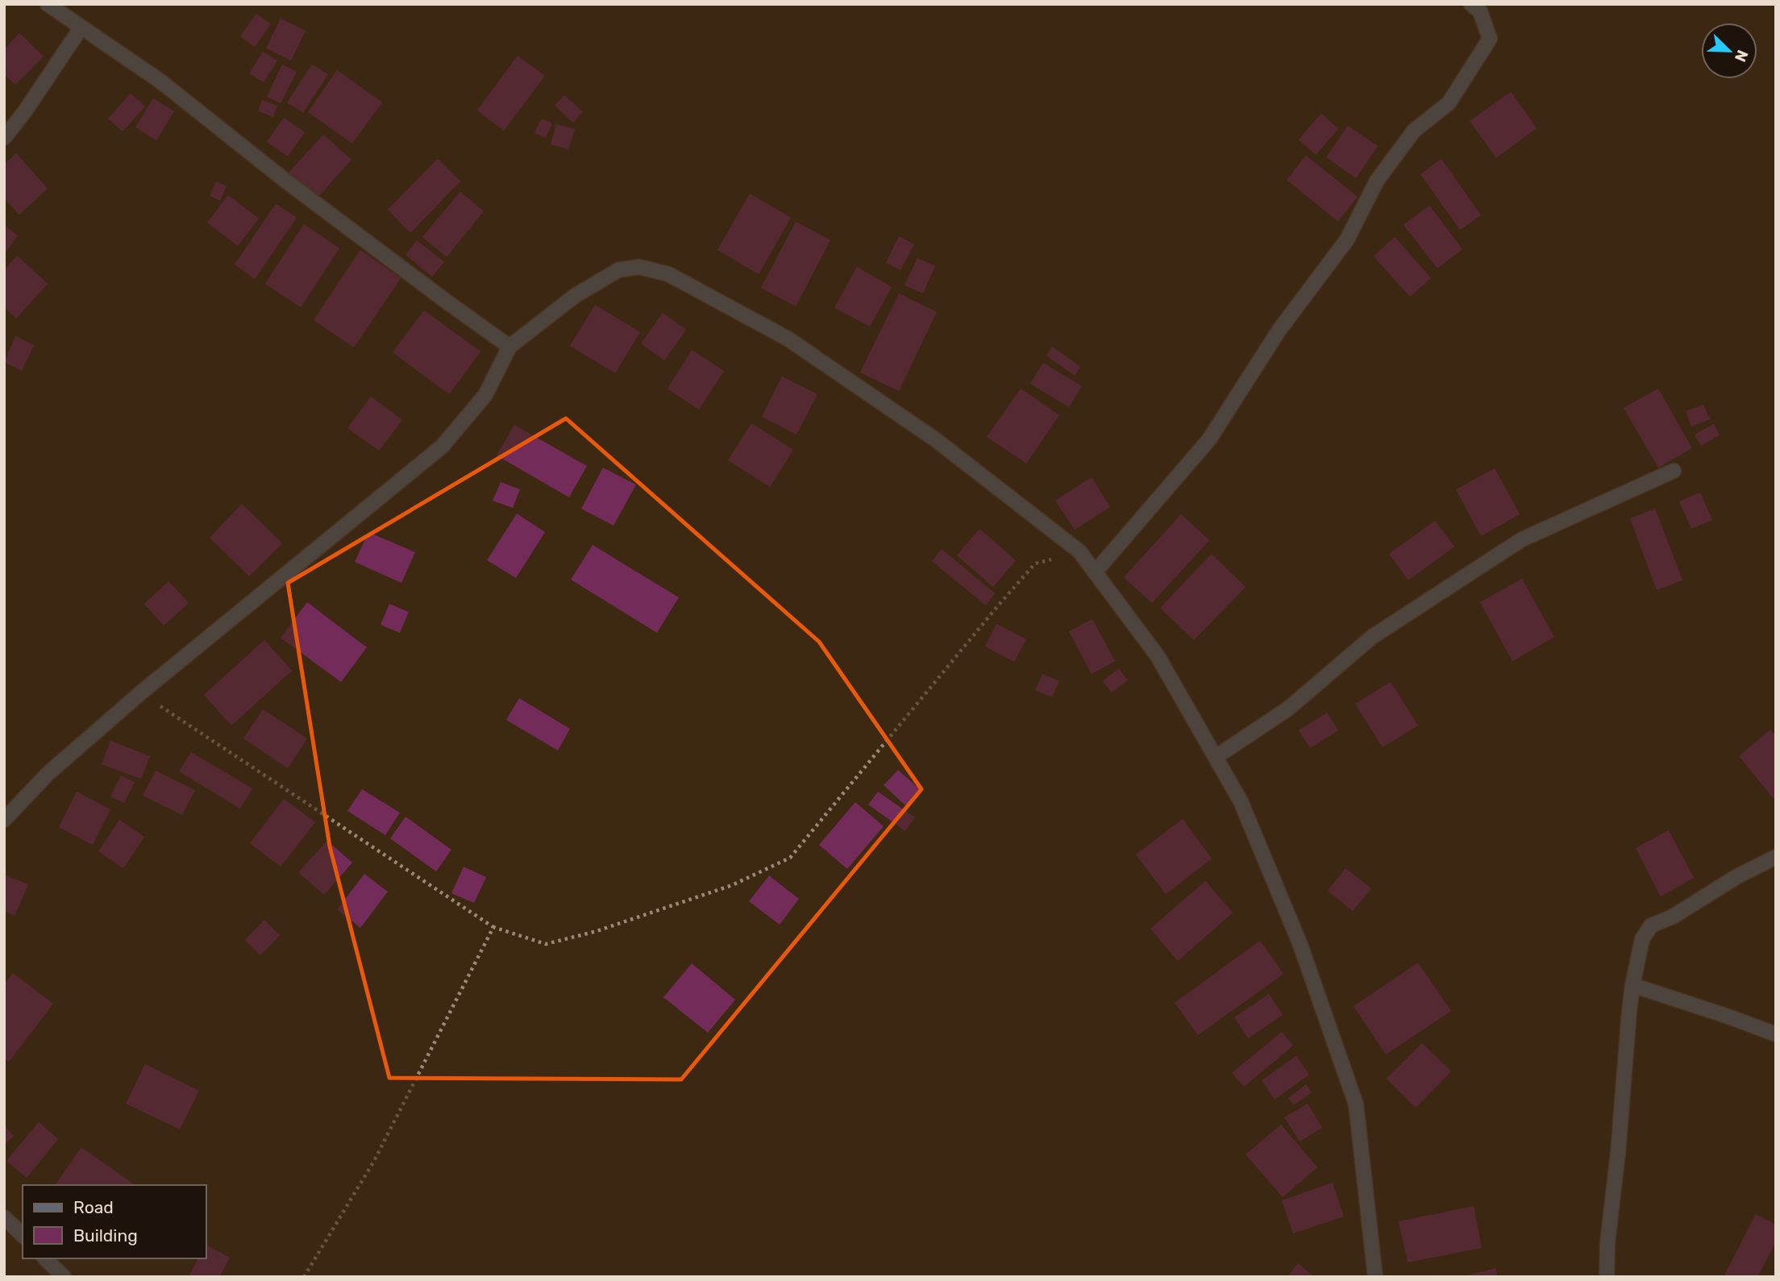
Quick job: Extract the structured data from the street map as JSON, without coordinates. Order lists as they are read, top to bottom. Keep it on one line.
{"legend":["Road","Building"],"north":"bottom right"}
